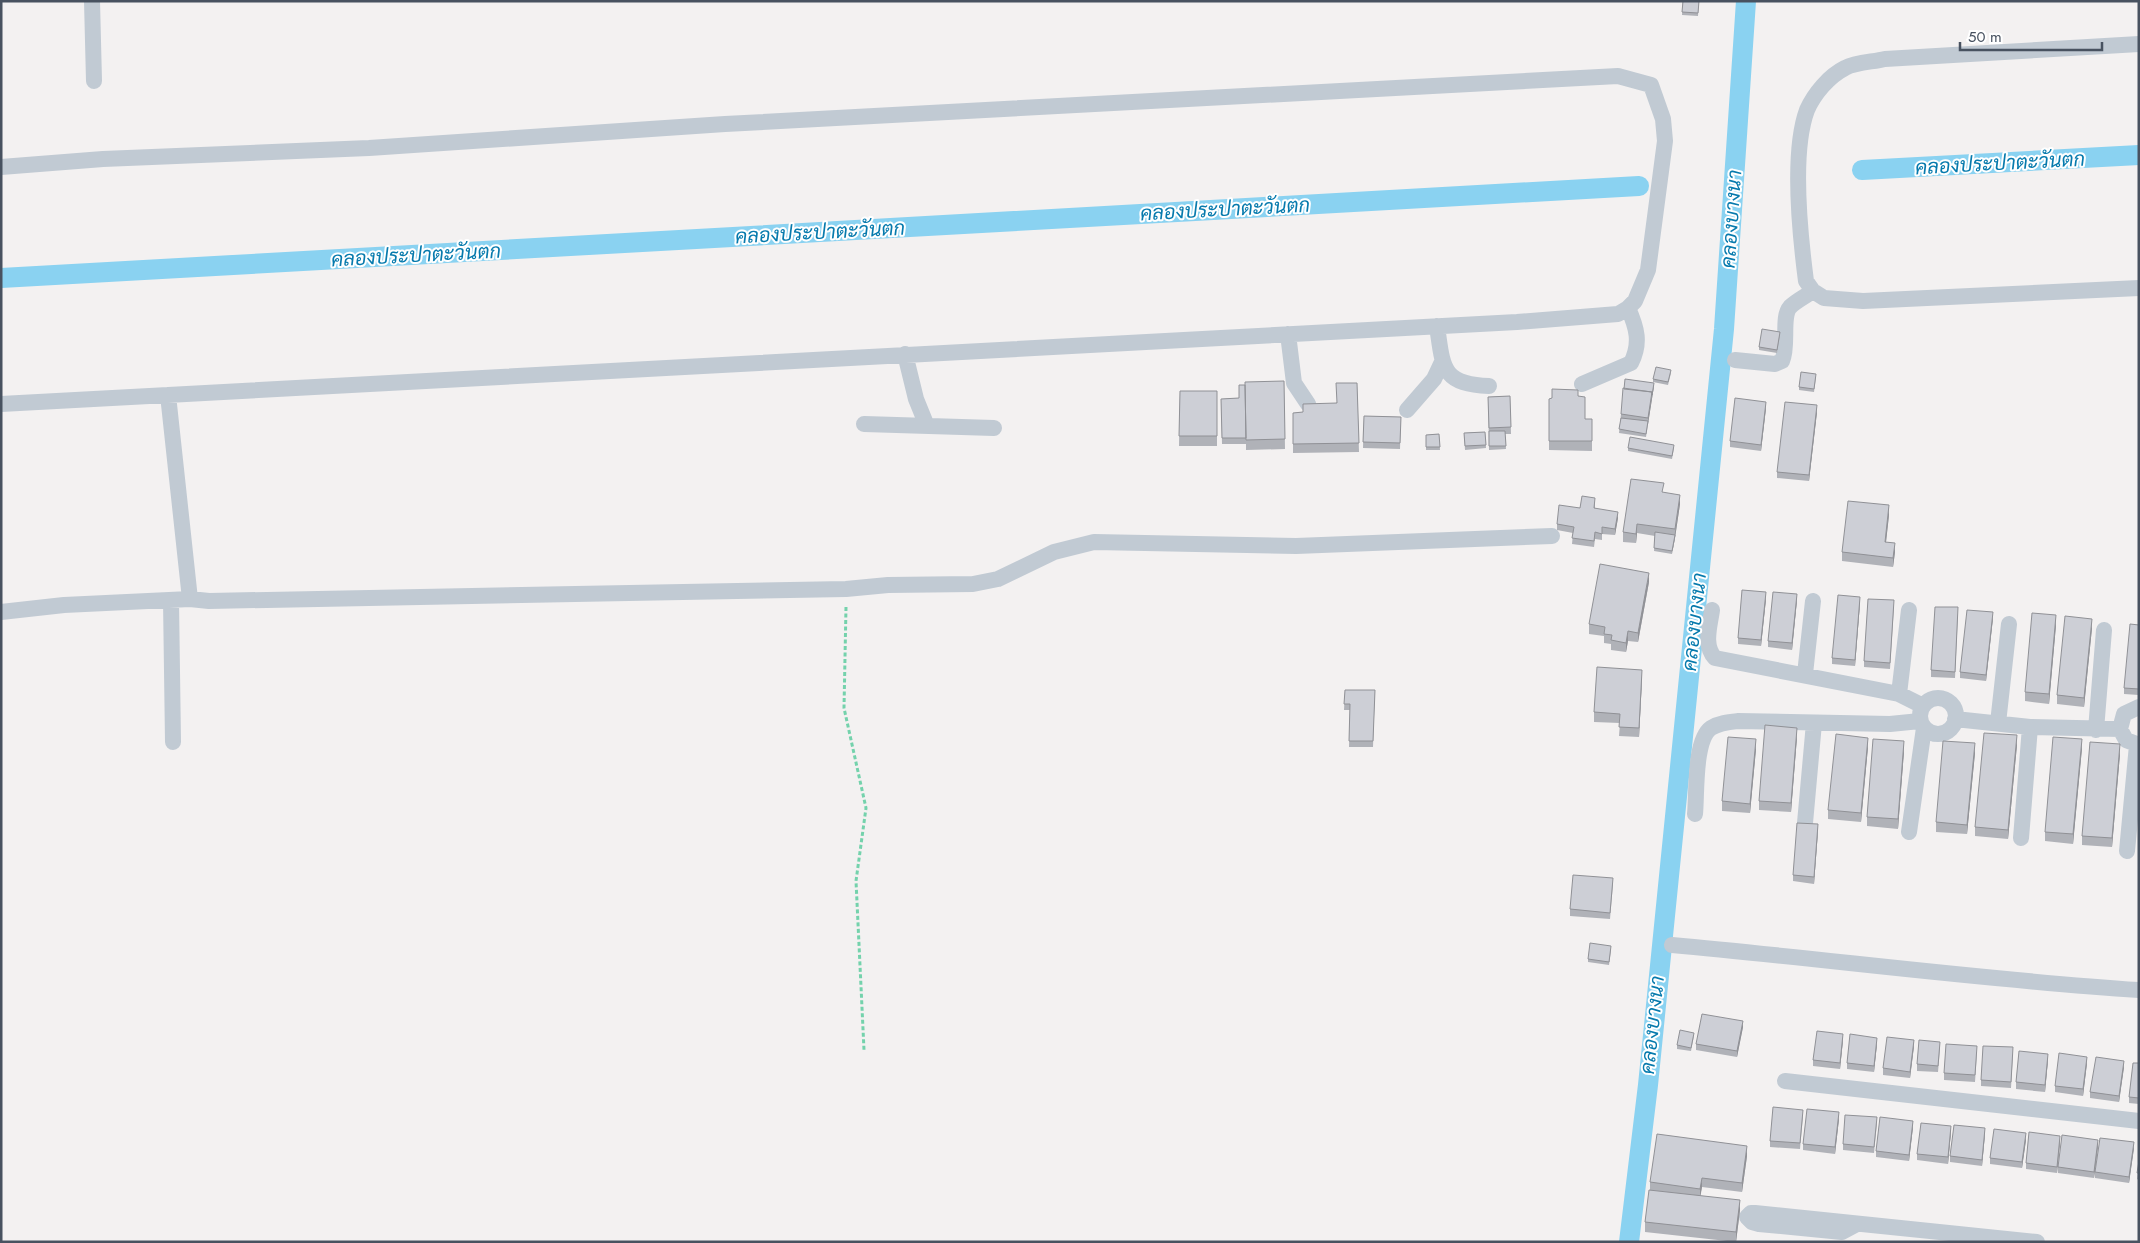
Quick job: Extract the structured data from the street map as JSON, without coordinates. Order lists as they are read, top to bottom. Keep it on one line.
{"water":["คลองประปาตะวันตก","คลองบางนา"],"scale_bar":"50 m"}
